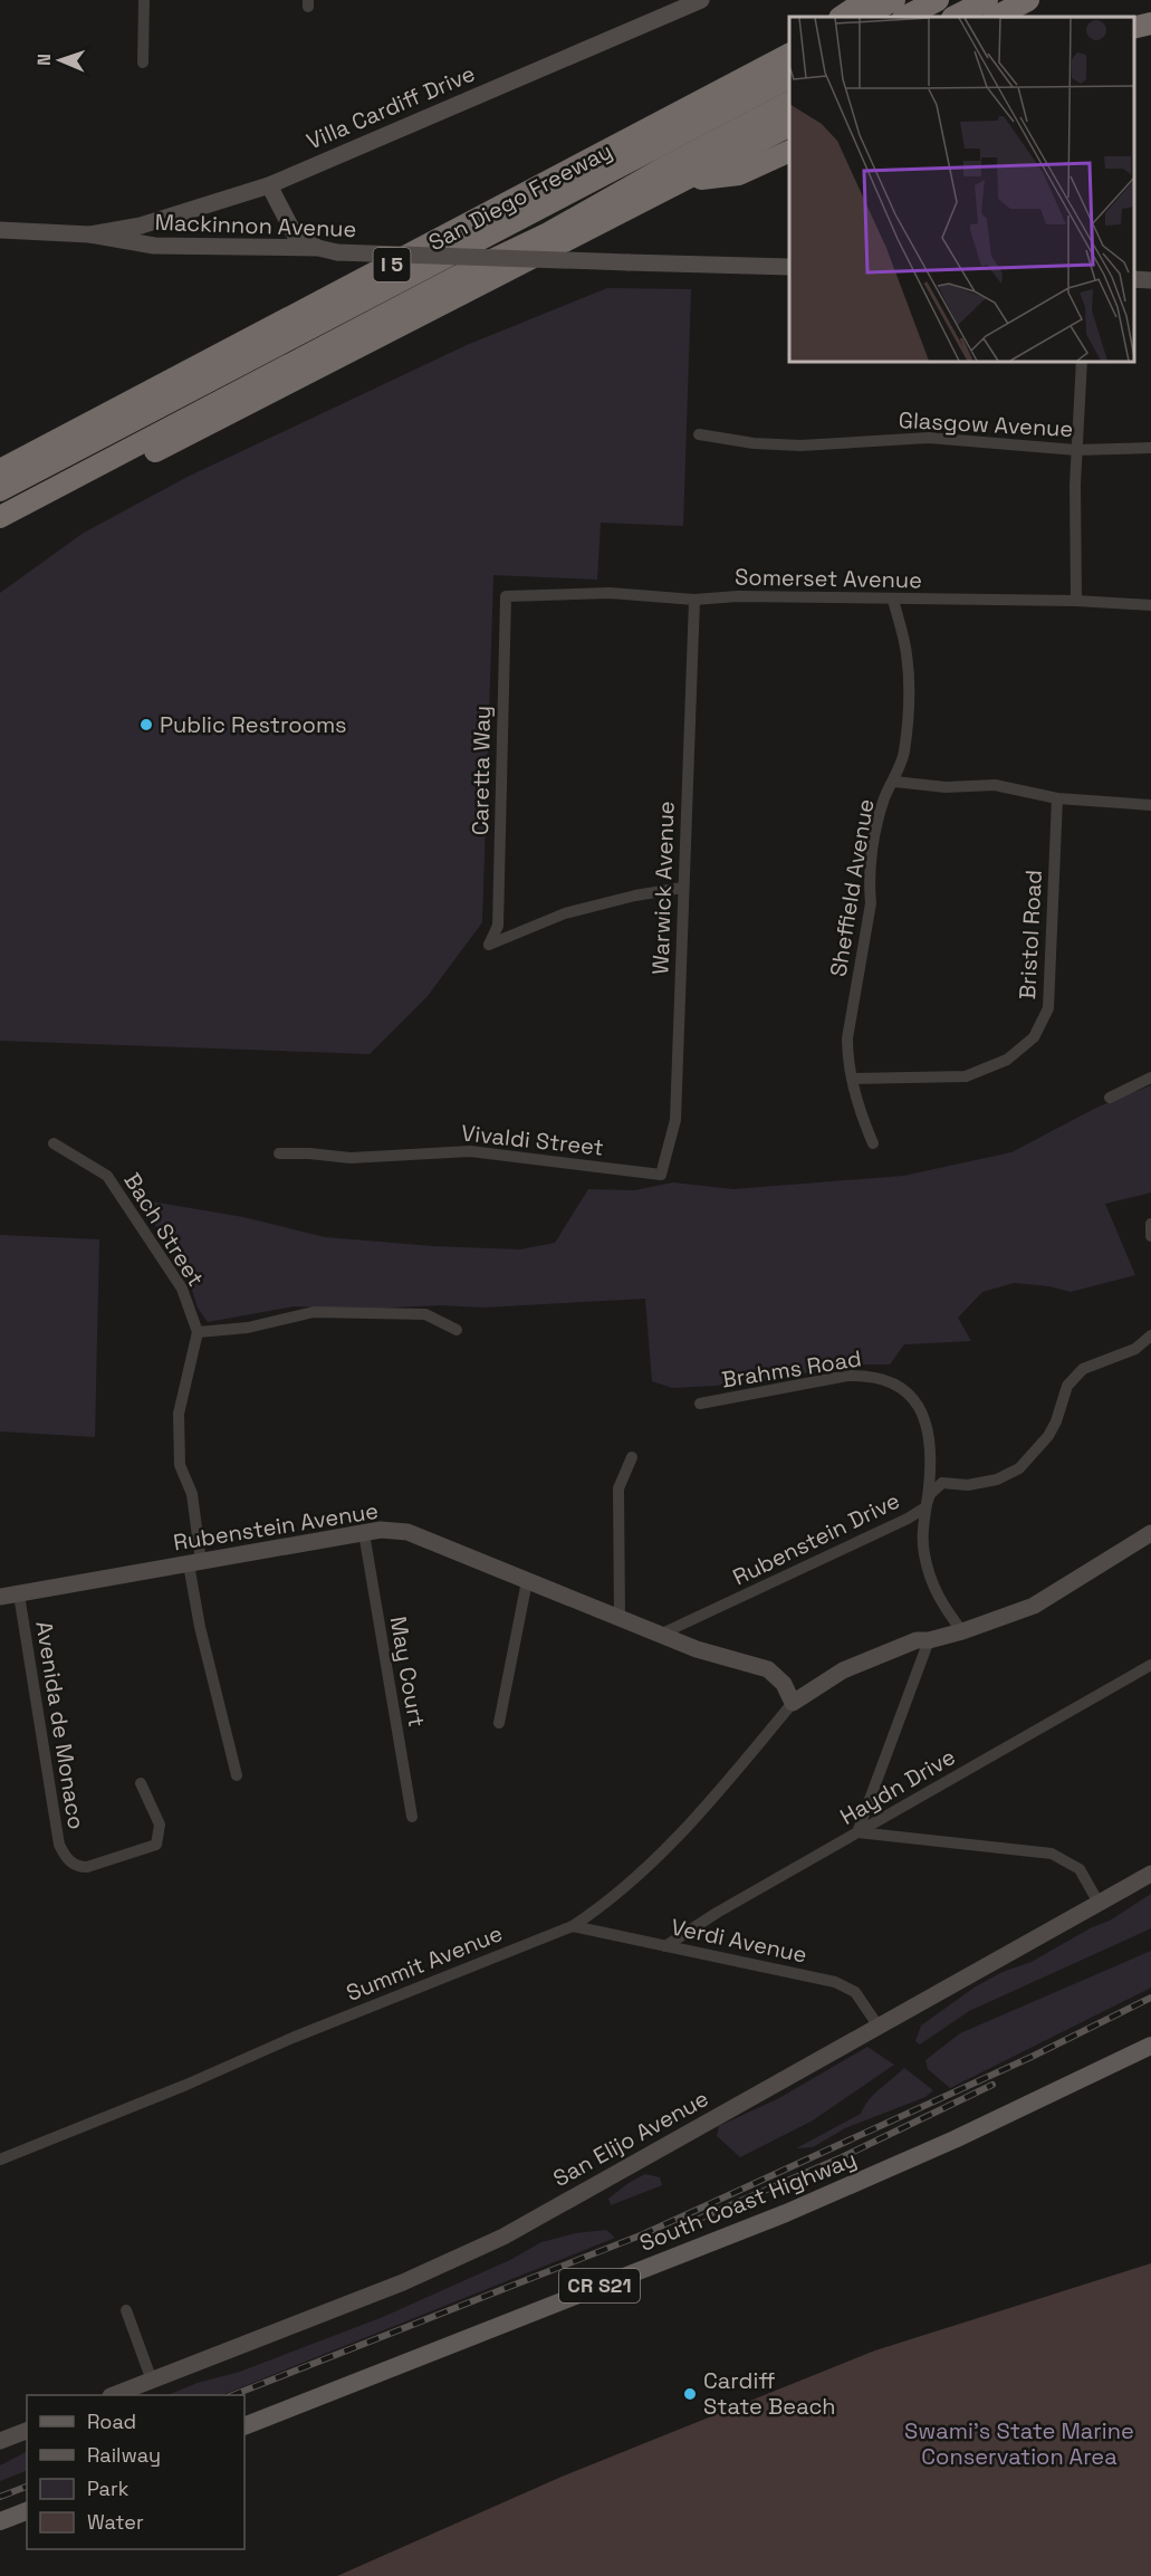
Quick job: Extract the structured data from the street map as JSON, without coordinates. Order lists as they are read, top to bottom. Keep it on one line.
{"streets":{"highway":["San Diego Freeway","I 5"],"main road":["South Coast Highway","CR S21"],"street":["Villa Cardiff Drive","Mackinnon Avenue","Glasgow Avenue","Somerset Avenue","Caretta Way","Warwick Avenue","Sheffield Avenue","Bristol Road","Vivaldi Street","Bach Street","Brahms Road","Rubenstein Avenue","Rubenstein Drive","May Court","Avenida de Monaco","Haydn Drive","Verdi Avenue","Summit Avenue","San Elijo Avenue"]},"crossings":[["Villa Cardiff Drive","Mackinnon Avenue"],["Somerset Avenue","Caretta Way"],["Somerset Avenue","Warwick Avenue"],["Somerset Avenue","Sheffield Avenue"],["Caretta Way","Warwick Avenue"],["Warwick Avenue","Vivaldi Street"],["Sheffield Avenue","Bristol Road"],["Brahms Road","Rubenstein Drive"],["Rubenstein Avenue","Rubenstein Drive"],["Rubenstein Avenue","May Court"],["Rubenstein Avenue","Avenida de Monaco"],["Rubenstein Avenue","Summit Avenue"],["Haydn Drive","Verdi Avenue"],["Verdi Avenue","Summit Avenue"],["Verdi Avenue","San Elijo Avenue"]],"parks":["Swami's State Marine Conservation Area"],"places":["Public Restrooms","Cardiff State Beach"],"legend":["Road","Railway","Park","Water"],"north":"left"}
